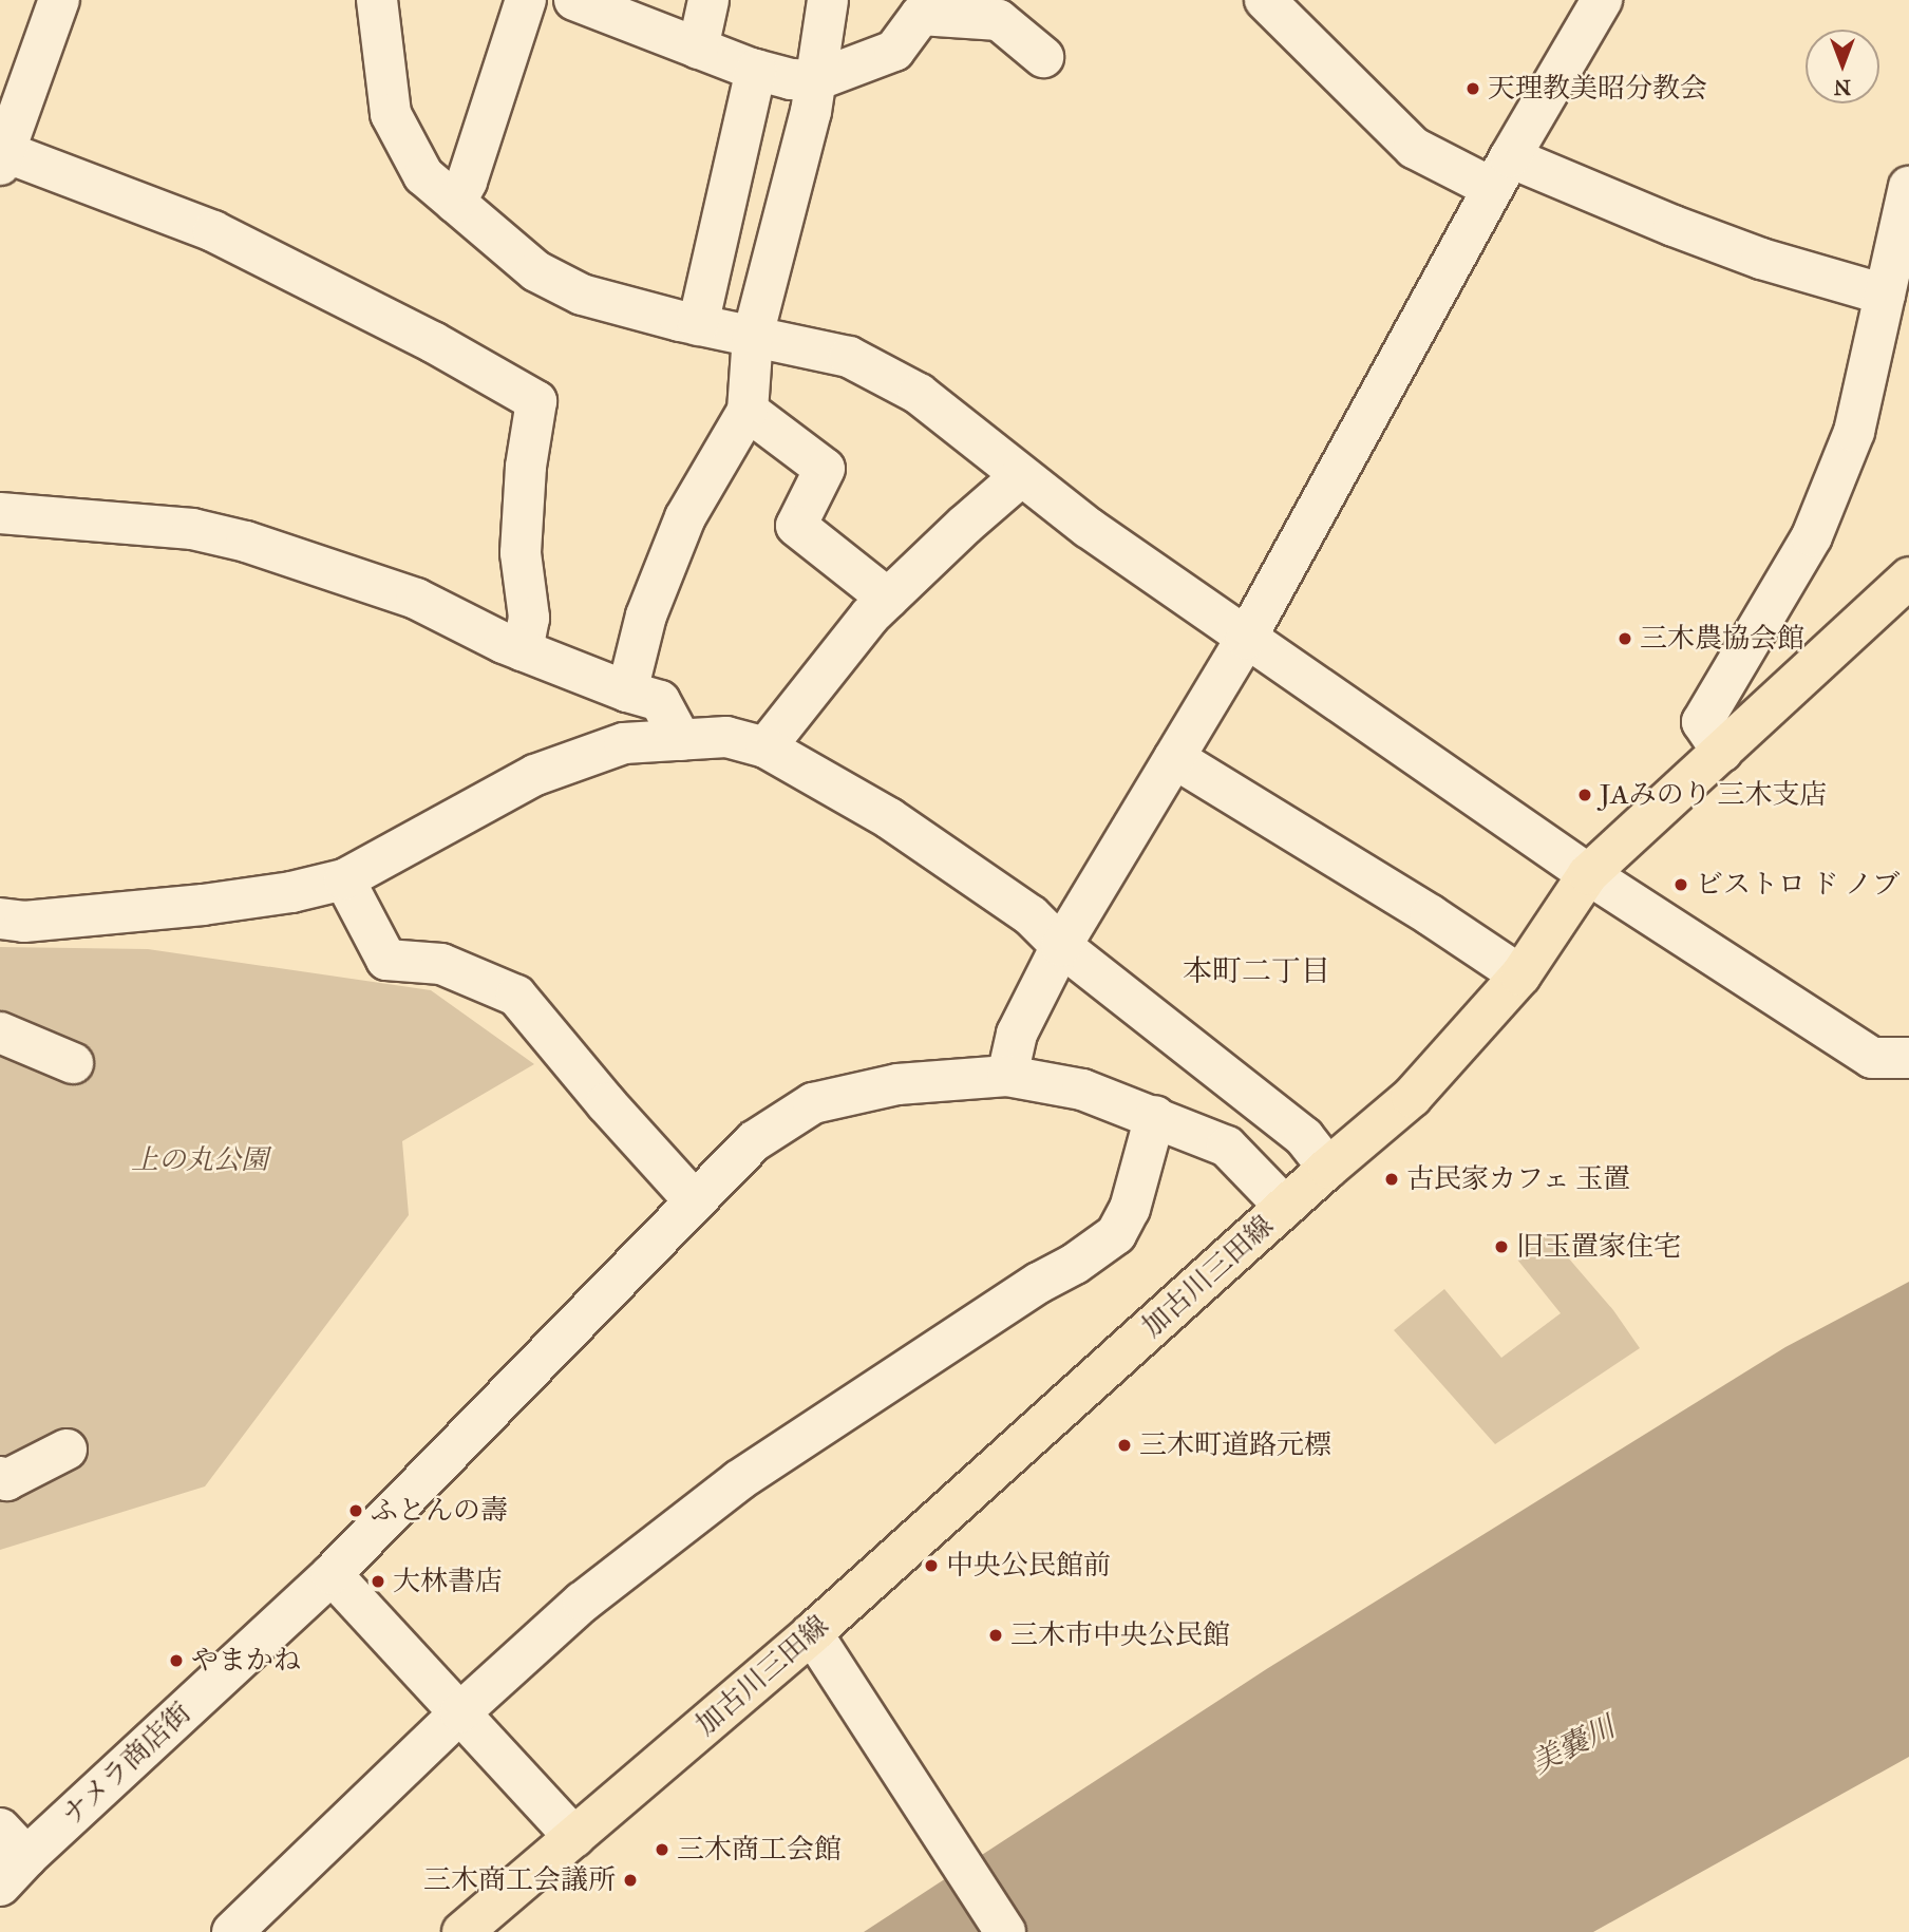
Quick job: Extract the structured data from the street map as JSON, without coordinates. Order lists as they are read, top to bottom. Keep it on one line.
{"streets":{"main road":["加古川三田線"],"street":["ナメラ商店街"]},"crossings":[["加古川三田線","ナメラ商店街"]],"districts":["本町二丁目"],"water":["美嚢川"],"parks":["上の丸公園"],"places":["天理教美昭分教会","三木農協会館","JAみのり 三木支店","ビストロ ド ノブ","古民家カフェ 玉置","旧玉置家住宅","三木町道路元標","ふとんの壽","中央公民館前","大林書店","三木市中央公民館","やまかね","三木商工会館","三木商工会議所"],"north":"bottom"}
